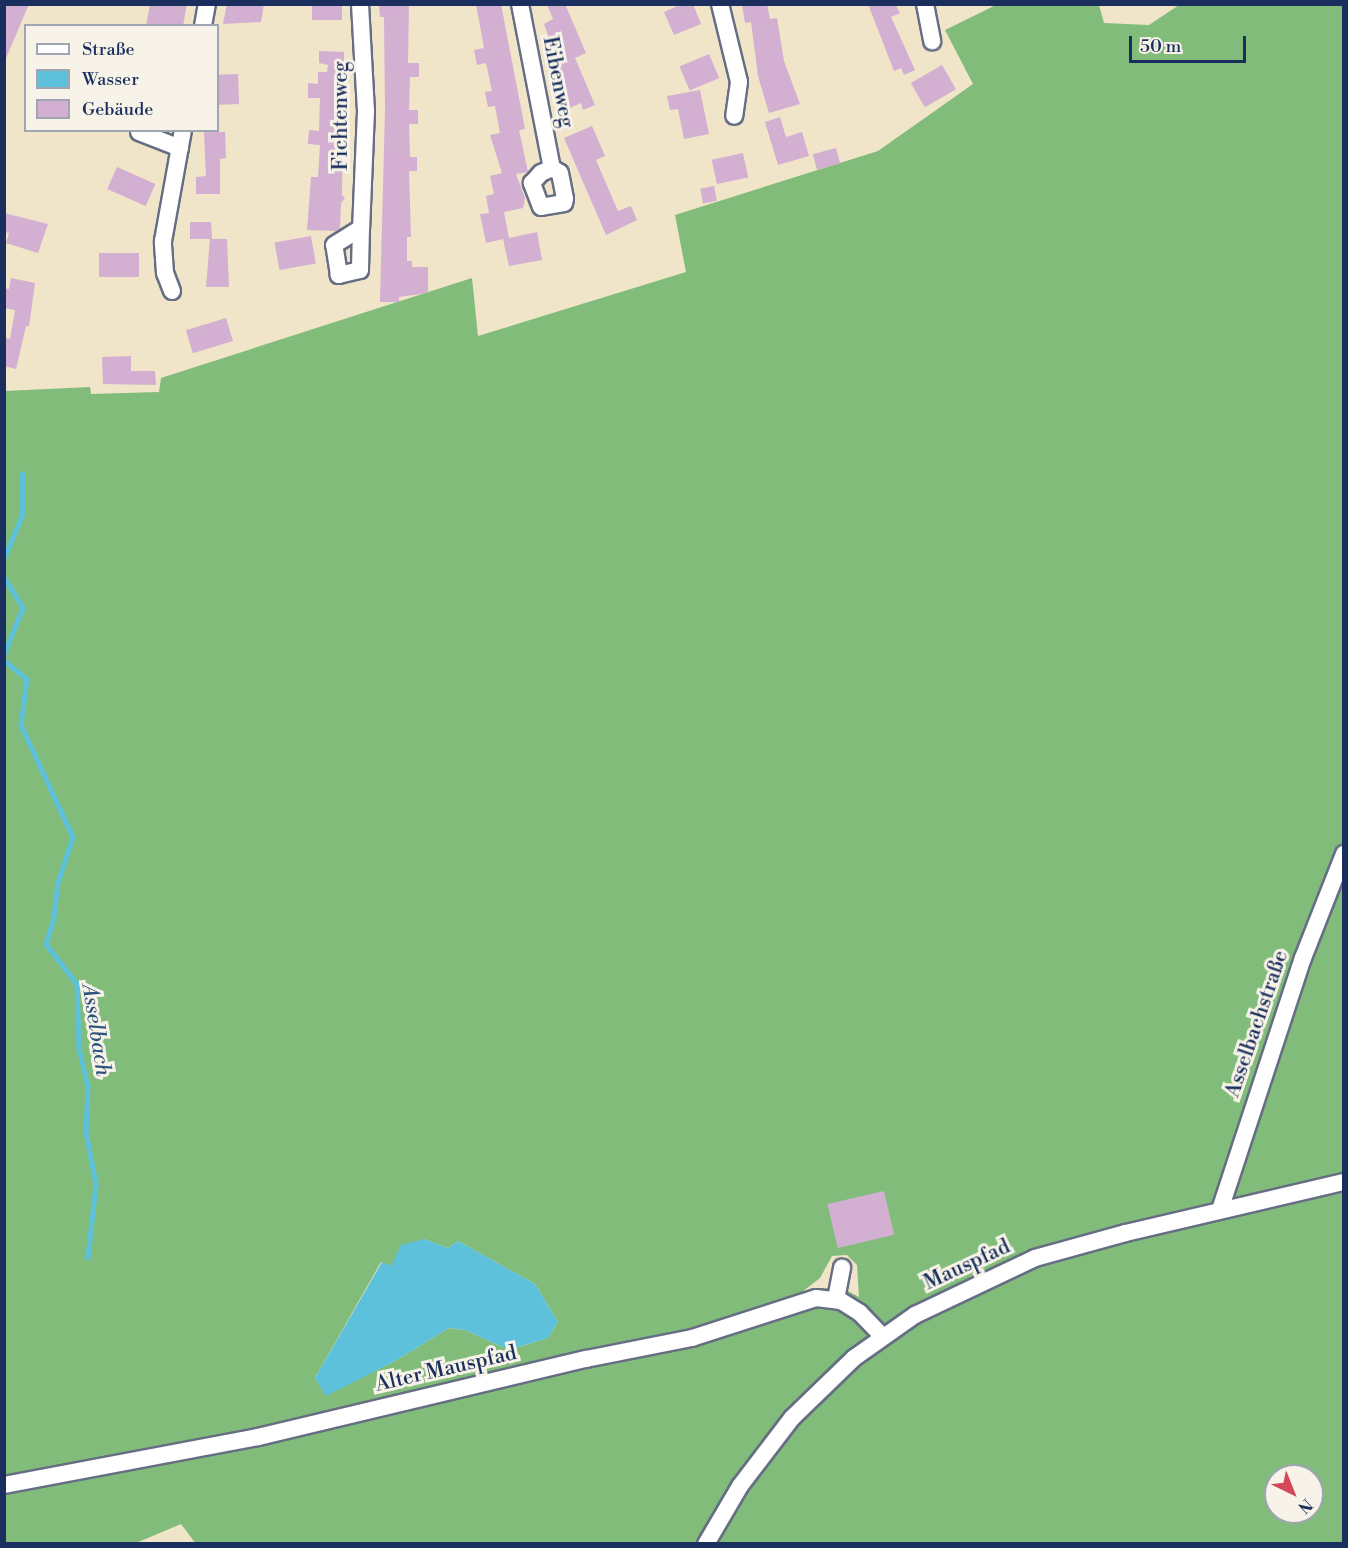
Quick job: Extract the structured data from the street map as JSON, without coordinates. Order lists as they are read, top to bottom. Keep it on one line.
{"streets":{"street":["Eibenweg","Fichtenweg","Asselbachstraße","Mauspfad","Alter Mauspfad"]},"crossings":[["Asselbachstraße","Mauspfad"]],"water":["Asselbach"],"legend":["Straße","Wasser","Gebäude"],"scale_bar":"50 m","north":"bottom right"}
